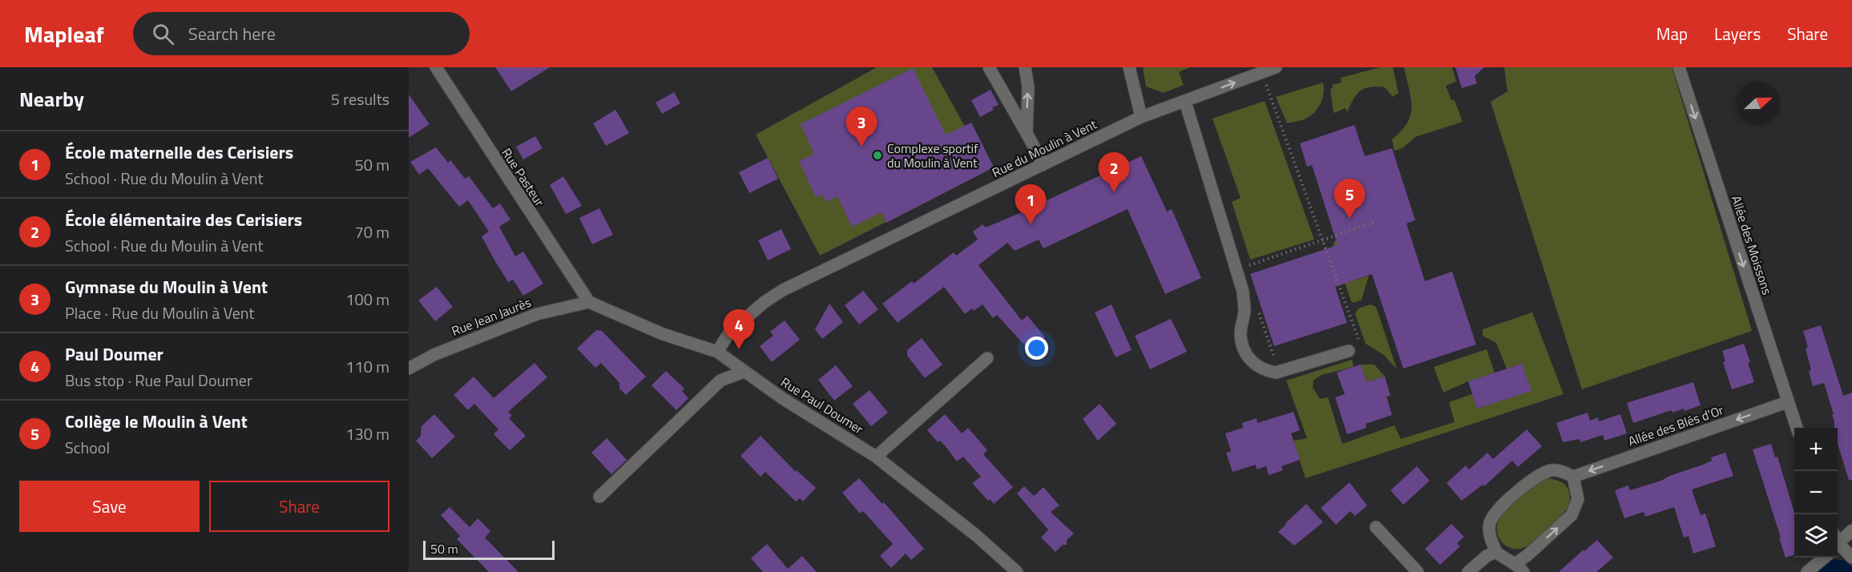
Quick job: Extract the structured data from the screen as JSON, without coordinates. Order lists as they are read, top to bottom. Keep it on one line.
{"streets":{"street":["Rue du Moulin à Vent","Rue Pasteur","Allée des Moissons","Rue Jean Jaurès","Rue Paul Doumer","Allée des Blés d'Or"]},"crossings":[["Rue du Moulin à Vent","Rue Paul Doumer"],["Rue Pasteur","Rue Jean Jaurès"],["Rue Pasteur","Rue Paul Doumer"],["Allée des Moissons","Allée des Blés d'Or"],["Rue Jean Jaurès","Rue Paul Doumer"]],"one_way":["Allée des Moissons","Allée des Blés d'Or"],"places":["Complexe sportif du Moulin à Vent"],"scale_bar":"50 m","north":"right","page":{"header":"Mapleaf","search":"Search here","nav":["Map","Layers","Share"],"heading":["Nearby","5 results"],"pins":["3","2","5","1","4"],"list":[{"mark":"1","name":"École maternelle des Cerisiers","note":"School · Rue du Moulin à Vent","value":"50 m"},{"mark":"2","name":"École élémentaire des Cerisiers","note":"School · Rue du Moulin à Vent","value":"70 m"},{"mark":"3","name":"Gymnase du Moulin à Vent","note":"Place · Rue du Moulin à Vent","value":"100 m"},{"mark":"4","name":"Paul Doumer","note":"Bus stop · Rue Paul Doumer","value":"110 m"},{"mark":"5","name":"Collège le Moulin à Vent","note":"School","value":"130 m"}],"map_buttons":["+","−"],"buttons":["Save","Share"],"scale":"50 m"}}
